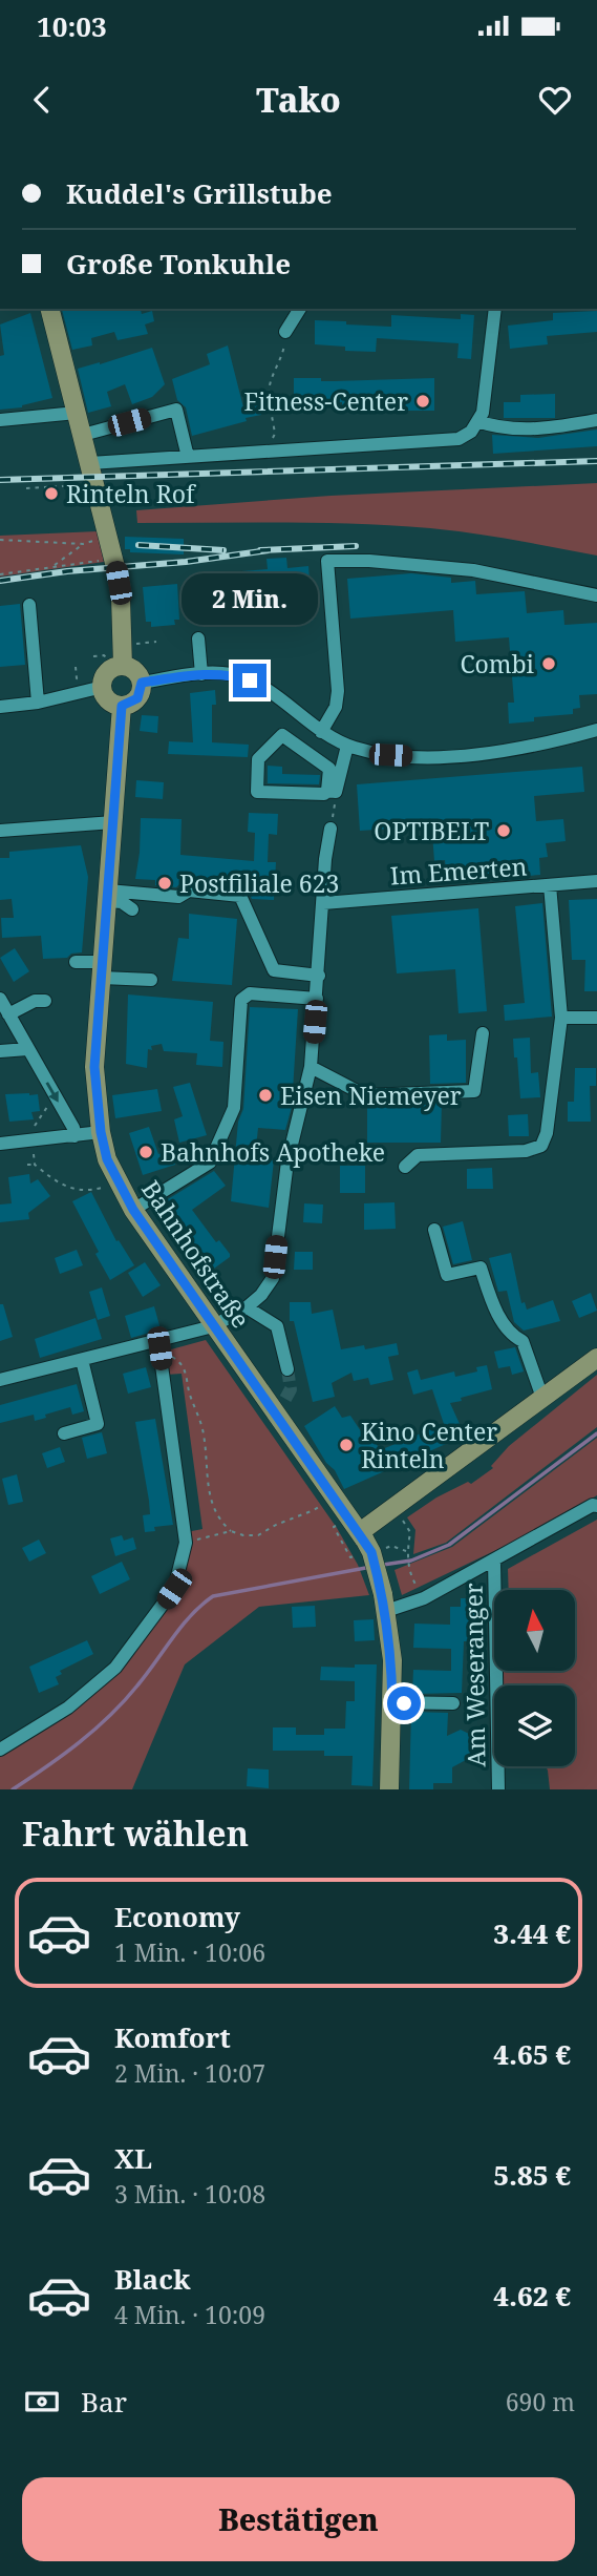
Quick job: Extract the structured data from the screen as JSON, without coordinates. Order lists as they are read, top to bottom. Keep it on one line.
{"streets":{"main road":["Bahnhofstraße"],"street":["Im Emerten","Am Weseranger"]},"crossings":[["Bahnhofstraße","Am Weseranger"]],"places":["Fitness-Center","Rinteln Rof","Combi","OPTIBELT","Postfiliale 623","Eisen Niemeyer","Bahnhofs Apotheke","Kino Center Rinteln"],"north":"top","page":{"status":"10:03","header":"Tako","banner":["Kuddel's Grillstube","Große Tonkuhle"],"bubble":"2 Min.","heading":"Fahrt wählen","list":[{"name":"Economy","note":"1 Min. · 10:06","value":"3.44 €"},{"name":"Komfort","note":"2 Min. · 10:07","value":"4.65 €"},{"name":"XL","note":"3 Min. · 10:08","value":"5.85 €"},{"name":"Black","note":"4 Min. · 10:09","value":"4.62 €"}],"pay":["Bar","690 m"],"buttons":"Bestätigen"}}
